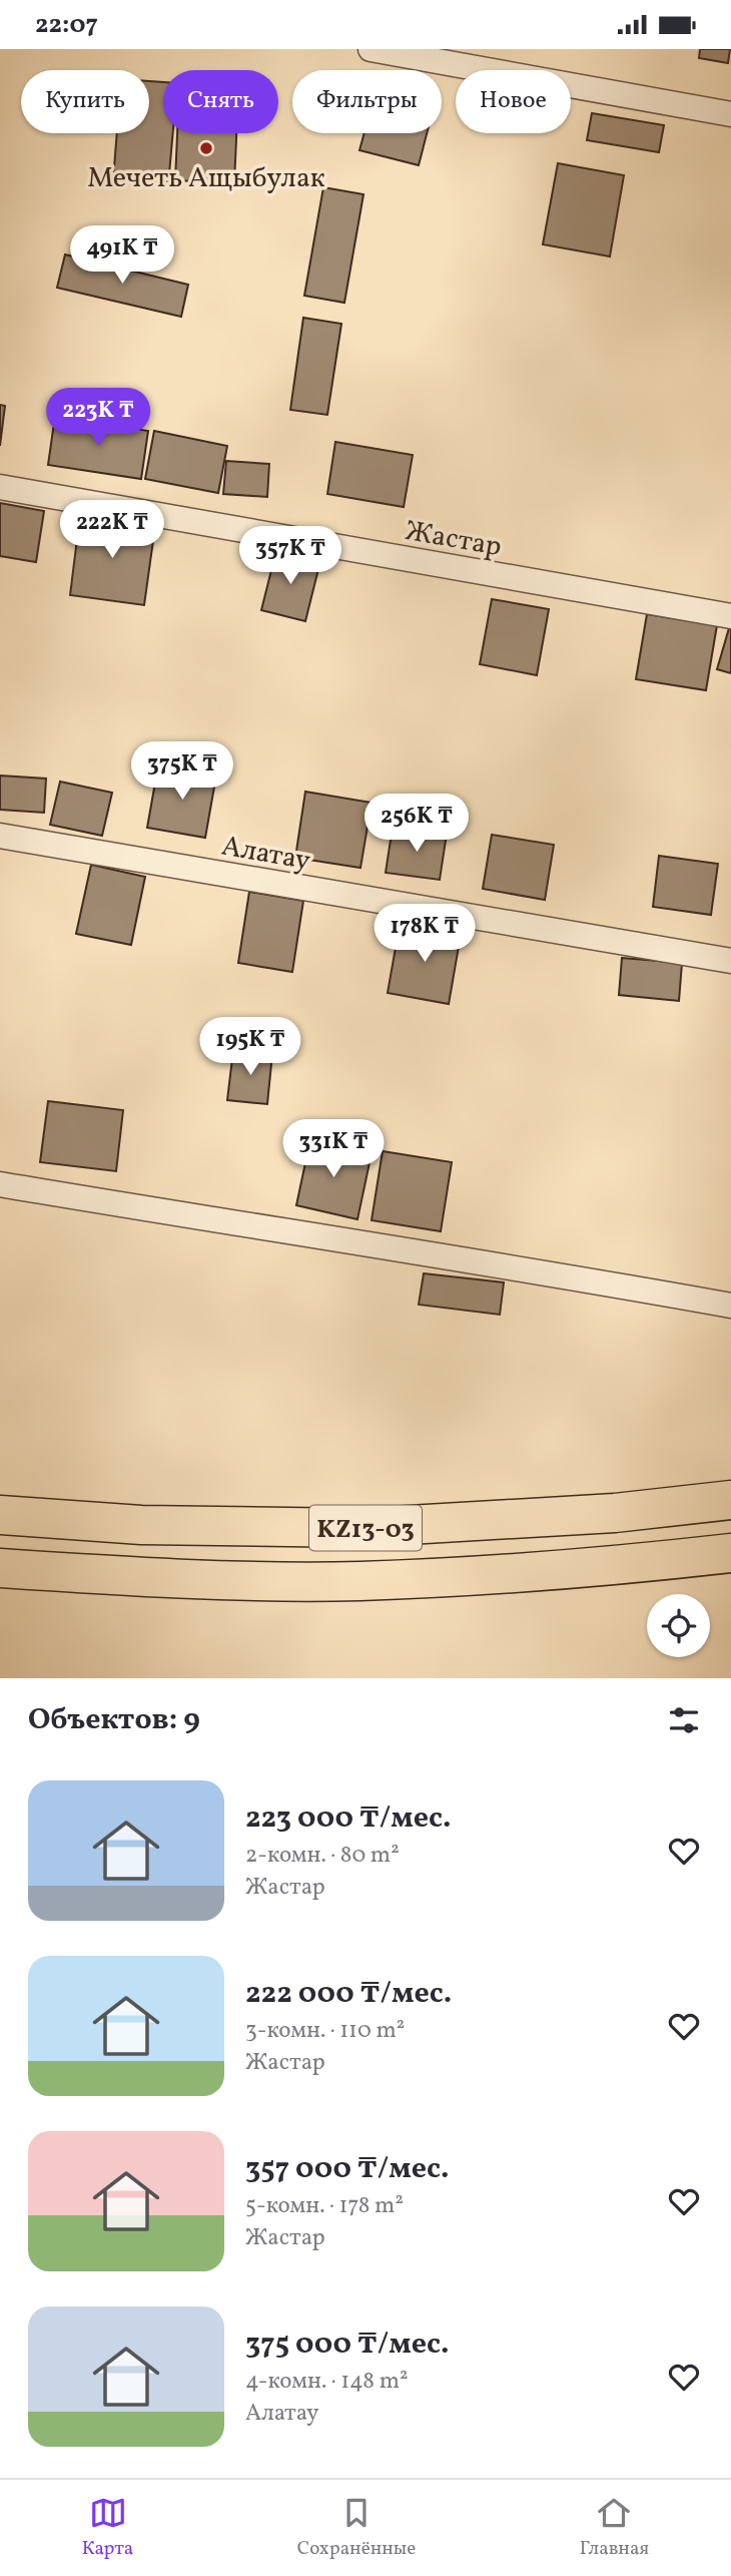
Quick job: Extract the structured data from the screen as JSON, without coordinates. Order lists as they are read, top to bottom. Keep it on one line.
{"streets":{"highway":["KZ13-03"],"street":["Жастар","Алатау"]},"places":["Мечеть Ащыбулак"],"page":{"status":"22:07","chip":["Купить","Снять","Фильтры","Новое"],"price":["491K ₸","223K ₸","222K ₸","357K ₸","375K ₸","256K ₸","178K ₸","195K ₸","331K ₸"],"heading":"Объектов: 9","list":[{"name":"223 000 ₸/мес.","note":"2-комн. · 80 m² · Жастар"},{"name":"222 000 ₸/мес.","note":"3-комн. · 110 m² · Жастар"},{"name":"357 000 ₸/мес.","note":"5-комн. · 178 m² · Жастар"},{"name":"375 000 ₸/мес.","note":"4-комн. · 148 m² · Алатау"}],"tabs":["Карта","Сохранённые","Главная"]}}
